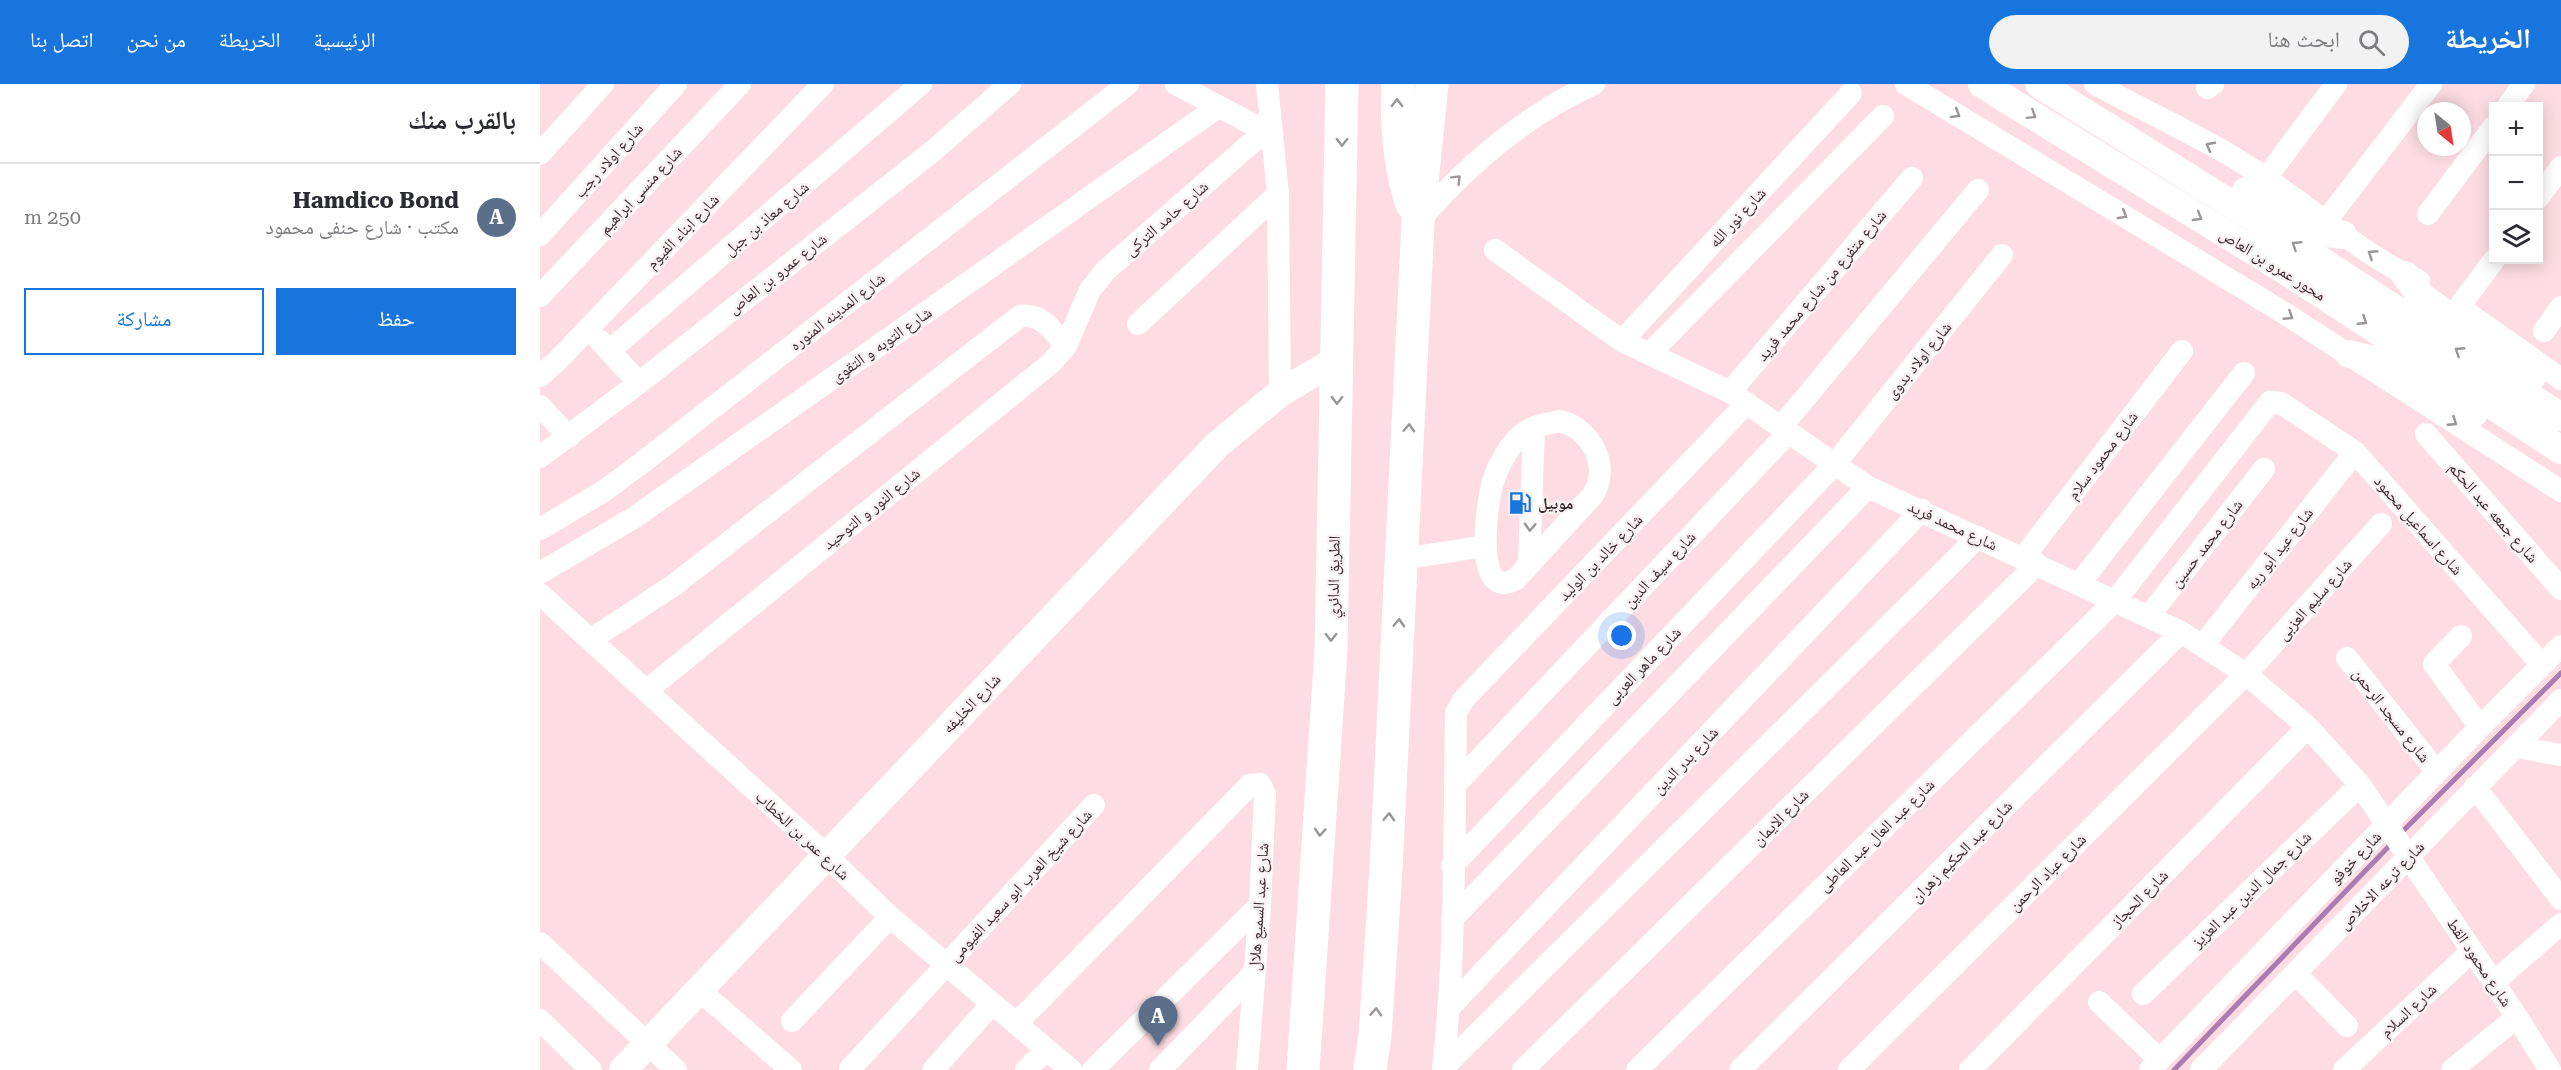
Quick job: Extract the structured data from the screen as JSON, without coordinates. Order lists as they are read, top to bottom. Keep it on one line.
{"streets":{"highway":["الطريق الدائري"],"main road":["محور عمرو بن العاص","شارع الخليفه"],"street":["شارع اولاد رجب","شارع منسى ابراهيم","شارع نور الله","شارع معاذ بن جبل","شارع حامد التركى","شارع ابناء الفيوم","شارع عمرو بن العاص","شارع متفرع من شارع محمد فريد","شارع المدينه المنوره","شارع التوبه و التقوى","شارع اولاد بدوى","شارع محمود سلام","شارع النور و التوحيد","شارع جمعه عبد الحكم","شارع محمد فريد","شارع اسماعيل محمود","شارع محمد حسين","شارع عيد أبو ريه","شارع خالد بن الوليد","شارع سيف الدين","شارع سليم العزبى","شارع ماهر العربى","شارع مسجد الرحمن","شارع بدر الدين","شارع الايمان","شارع عمر بن الخطاب","شارع عبد العال عبد العاطى","شارع عبد الحكيم زهران","شارع خوفو","شارع عباد الرحمن","شارع شيخ العرب ابو سعيد الفيومى","شارع ترعه الاخلاص","شارع جمال الدين عبد العزيز","شارع الحجاز","شارع عبد السميع هلال","شارع محمود القط","شارع السلام"]},"crossings":[["شارع نور الله","شارع محمد فريد"],["شارع حامد التركى","شارع النور و التوحيد"],["شارع متفرع من شارع محمد فريد","شارع محمد فريد"],["شارع متفرع من شارع محمد فريد","شارع خالد بن الوليد"],["شارع اولاد بدوى","شارع محمد فريد"],["شارع اولاد بدوى","شارع ماهر العربى"],["شارع محمود سلام","شارع محمد فريد"],["شارع محمود سلام","شارع الايمان"],["شارع النور و التوحيد","شارع عمر بن الخطاب"],["شارع محمد فريد","شارع محمد حسين"],["شارع محمد فريد","شارع عيد أبو ريه"],["شارع محمد فريد","شارع خالد بن الوليد"],["شارع محمد فريد","شارع سيف الدين"],["شارع محمد فريد","شارع سليم العزبى"],["شارع محمد فريد","شارع ماهر العربى"],["شارع محمد فريد","شارع بدر الدين"],["شارع محمد فريد","شارع الايمان"],["شارع محمد فريد","شارع عبد العال عبد العاطى"],["شارع محمد فريد","شارع عبد الحكيم زهران"],["شارع محمد فريد","شارع خوفو"],["شارع محمد فريد","شارع عباد الرحمن"],["شارع محمد فريد","شارع جمال الدين عبد العزيز"],["شارع محمد فريد","شارع الحجاز"],["شارع محمد فريد","شارع محمود القط"],["شارع اسماعيل محمود","شارع عيد أبو ريه"],["شارع اسماعيل محمود","شارع عبد العال عبد العاطى"],["شارع اسماعيل محمود","شارع خوفو"],["شارع خالد بن الوليد","شارع سيف الدين"],["الطريق الدائري","شارع الخليفه"],["شارع سليم العزبى","شارع عباد الرحمن"],["شارع الخليفه","شارع عمر بن الخطاب"],["شارع مسجد الرحمن","شارع خوفو"],["شارع عمر بن الخطاب","شارع شيخ العرب ابو سعيد الفيومى"],["شارع عمر بن الخطاب","شارع عبد السميع هلال"],["شارع خوفو","شارع محمود القط"],["شارع ترعه الاخلاص","شارع محمود القط"],["شارع محمود القط","شارع السلام"]],"places":{"fuel station":["موبيل"]},"north":"bottom right","page":{"header":"الخريطة","search":"ابحث هنا","nav":["الرئيسية","الخريطة","من نحن","اتصل بنا"],"heading":"بالقرب منك","map_buttons":["+","−"],"list":[{"mark":"A","name":"Hamdico Bond","note":"مكتب · شارع حنفى محمود","value":"250 m"}],"buttons":["حفظ","مشاركة"],"pins":"A"}}
